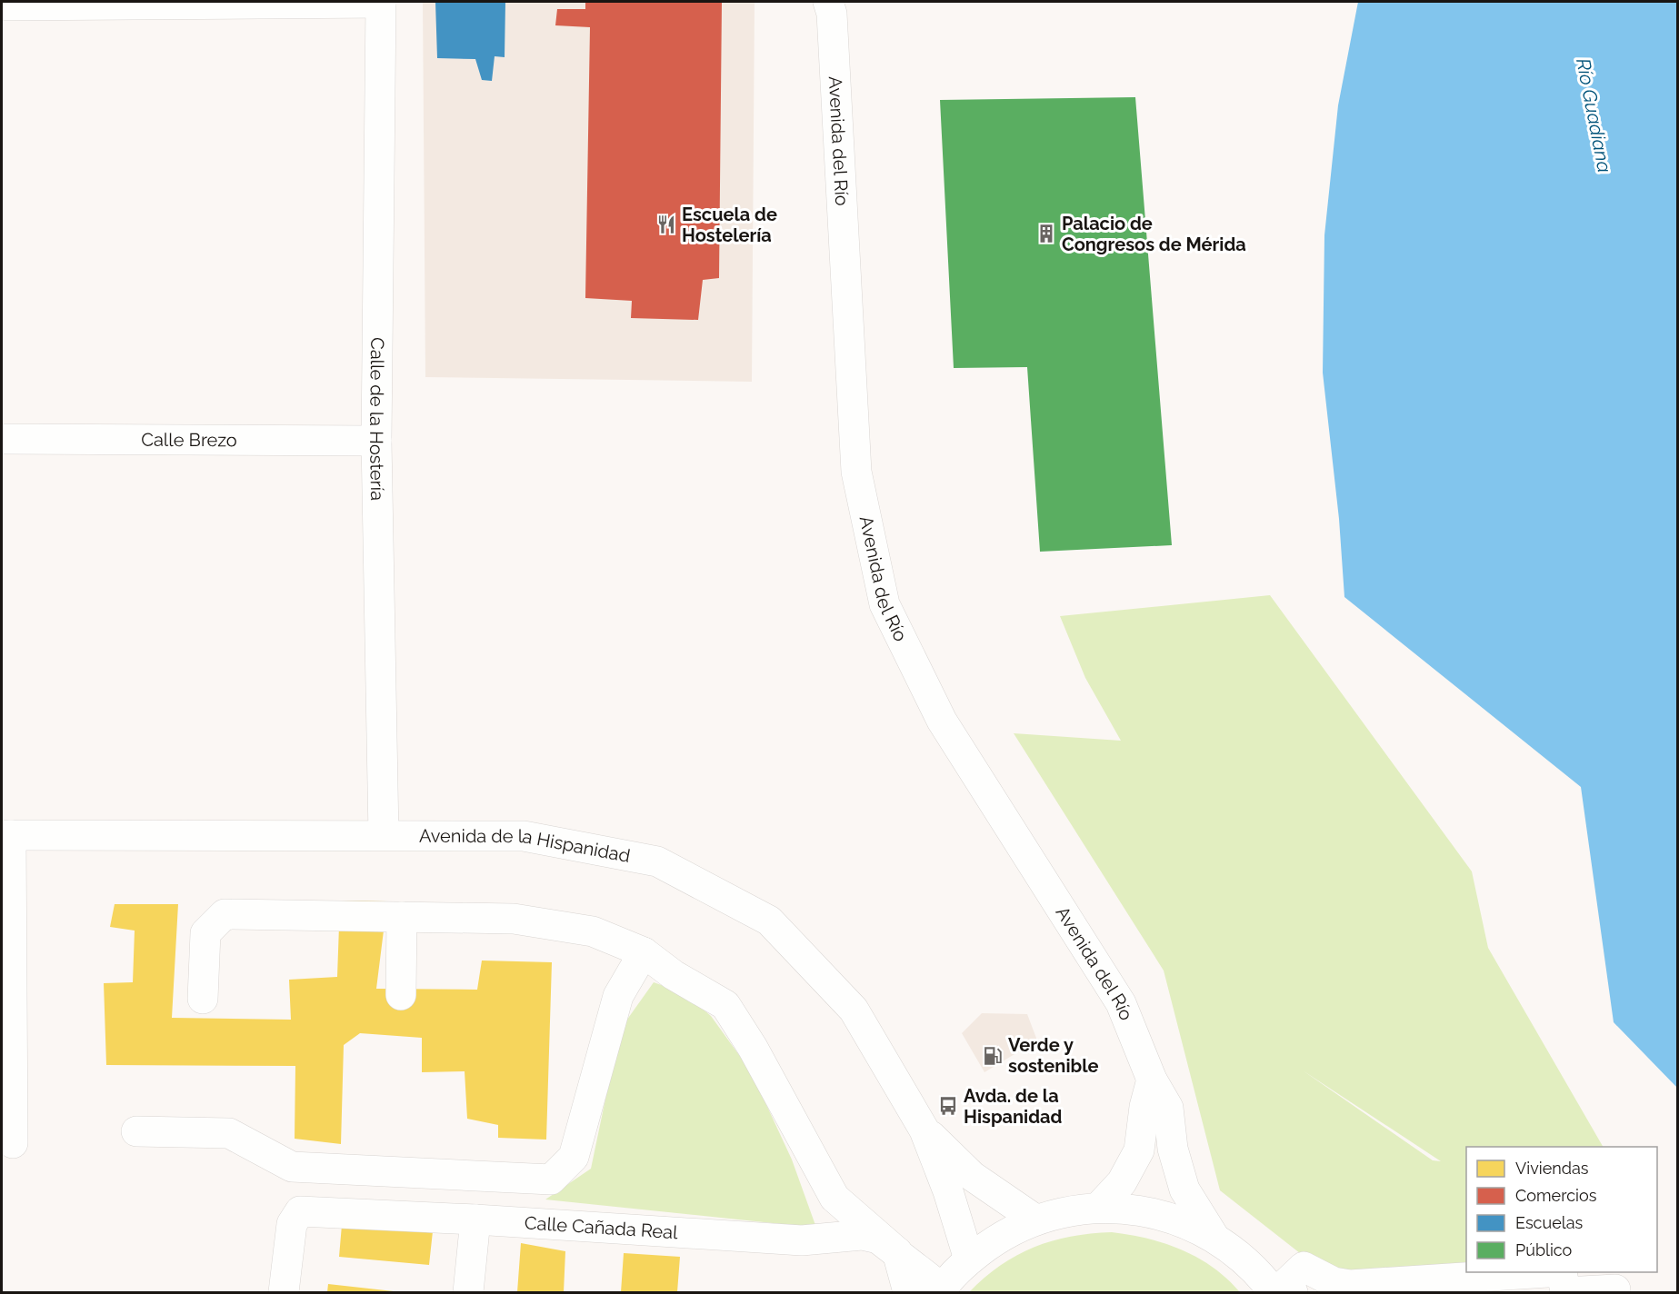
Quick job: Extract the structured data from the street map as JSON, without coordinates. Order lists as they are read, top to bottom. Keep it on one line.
{"streets":{"street":["Avenida del Río","Calle de la Hostería","Calle Brezo","Avenida de la Hispanidad","Calle Cañada Real"]},"crossings":[["Calle de la Hostería","Calle Brezo"],["Calle de la Hostería","Avenida de la Hispanidad"]],"water":["Río Guadiana"],"places":{"restaurant":["Escuela de Hostelería"],"building":["Palacio de Congresos de Mérida"],"fuel station":["Verde y sostenible"],"bus stop":["Avda. de la Hispanidad"]},"legend":["Viviendas","Comercios","Escuelas","Público"]}
